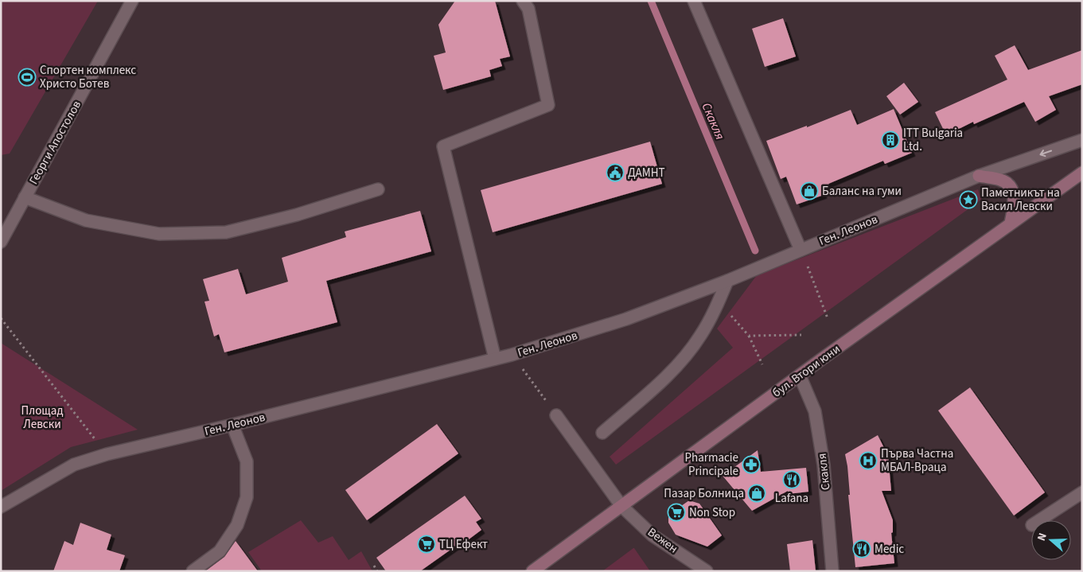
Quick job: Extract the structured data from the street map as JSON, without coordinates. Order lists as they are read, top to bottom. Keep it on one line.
{"streets":{"street":["Георги Апостолов","Ген. Леонов","бул. Втори юни","Скакля","Вежен"]},"crossings":[["бул. Втори юни","Скакля"],["бул. Втори юни","Вежен"]],"water":["Скакля"],"parks":["Площад Левски"],"places":{"sports":["Спортен комплекс Христо Ботев"],"building":["ITT Bulgaria Ltd."],"public building":["ДАМНТ"],"shop":["Баланс на гуми","Пазар Болница"],"place":["Паметникът на Васил Левски"],"hospital":["Първа Частна МБАЛ-Враца"],"pharmacy":["Pharmacie Principale"],"restaurant":["Lafana","Medic"],"supermarket":["Non Stop","ТЦ Ефект"]},"north":"left"}
